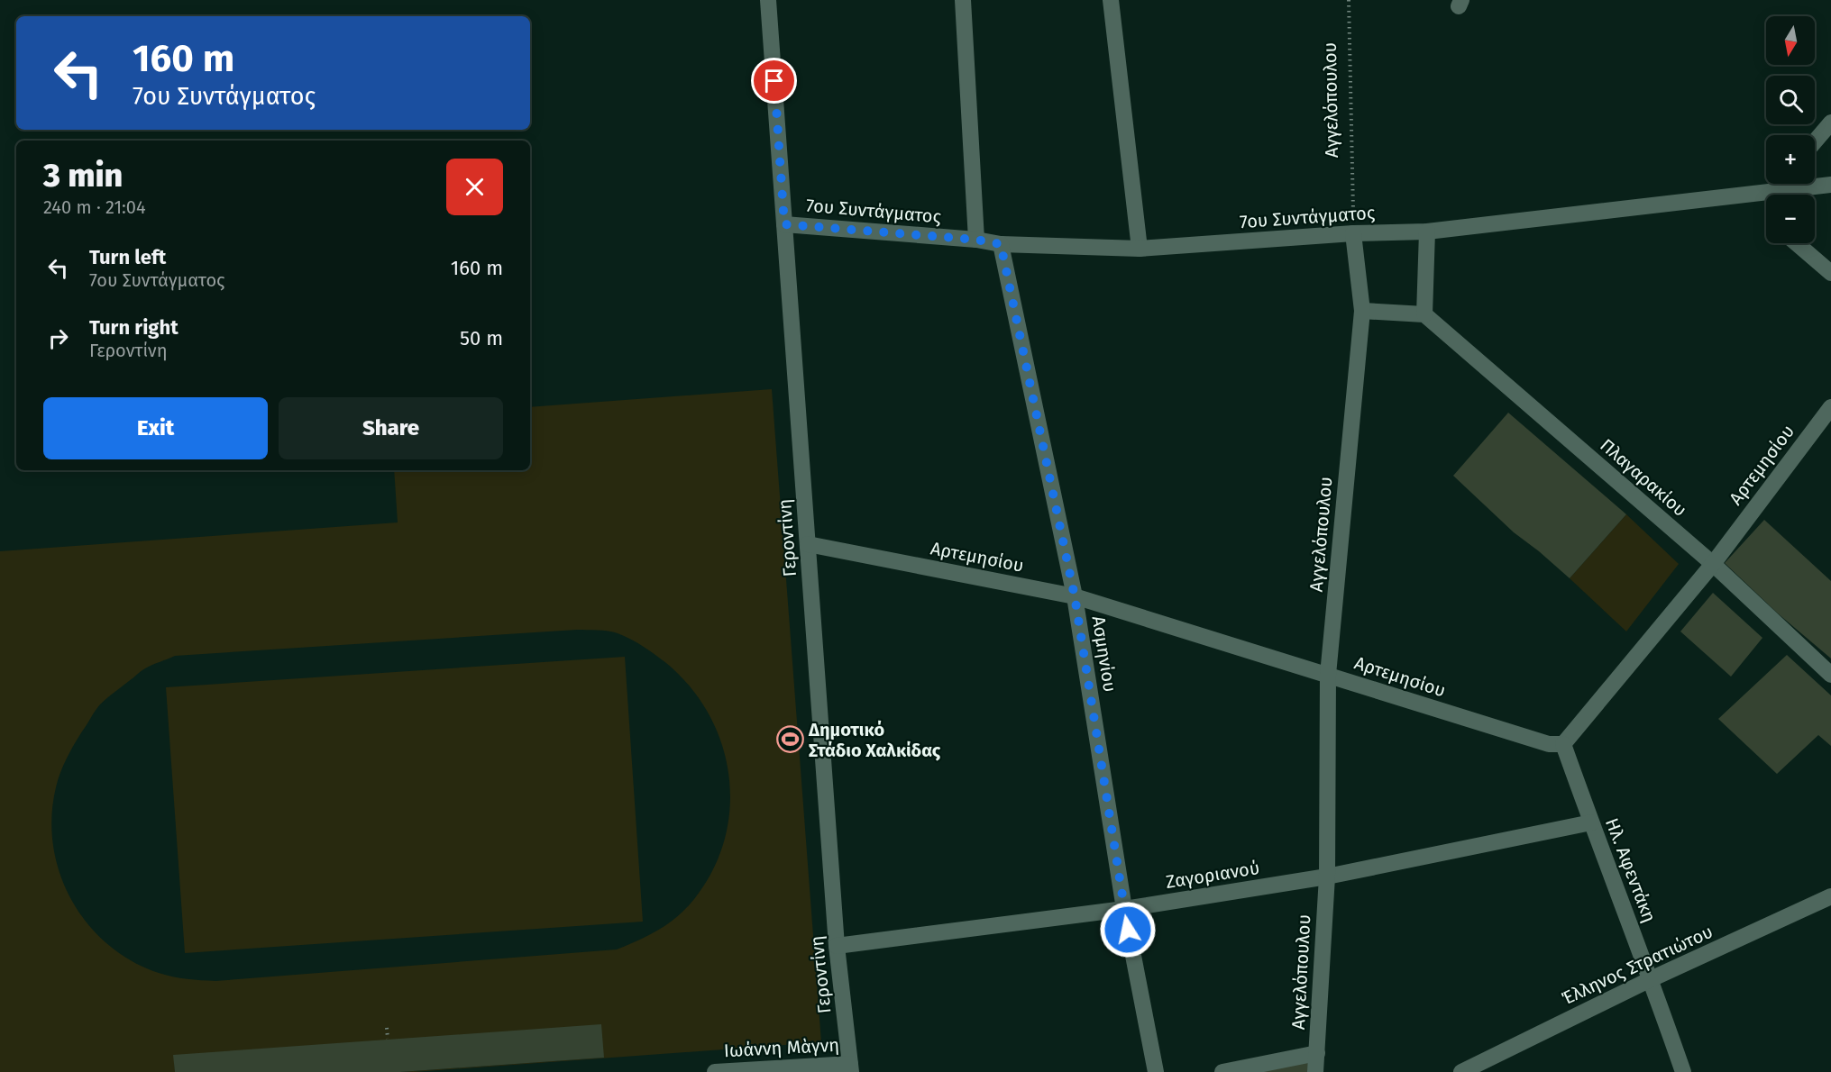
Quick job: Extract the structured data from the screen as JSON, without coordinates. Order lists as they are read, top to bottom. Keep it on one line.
{"streets":{"street":["Αγγελόπουλου","7ου Συντάγματος","Αρτεμησίου","Πλαγαρακίου","Γεροντίνη","Ασμηνίου","Ηλ. Αφεντάκη","Ζαγοριανού","Έλληνος Στρατιώτου","Ιωάννη Μὰγνη"]},"crossings":[["Αγγελόπουλου","7ου Συντάγματος"],["Αγγελόπουλου","Αρτεμησίου"],["Αγγελόπουλου","Ζαγοριανού"],["7ου Συντάγματος","Γεροντίνη"],["7ου Συντάγματος","Ασμηνίου"],["Αρτεμησίου","Πλαγαρακίου"],["Αρτεμησίου","Γεροντίνη"],["Αρτεμησίου","Ασμηνίου"],["Αρτεμησίου","Ηλ. Αφεντάκη"],["Γεροντίνη","Ζαγοριανού"],["Γεροντίνη","Ιωάννη Μὰγνη"],["Ασμηνίου","Ζαγοριανού"],["Ηλ. Αφεντάκη","Ζαγοριανού"],["Ηλ. Αφεντάκη","Έλληνος Στρατιώτου"]],"places":{"sports":["Δημοτικό Στάδιο Χαλκίδας"]},"north":"bottom","page":{"map_buttons":["+","−"],"turn":["160 m","7ου Συντάγματος"],"heading":["3 min","240 m · 21:04"],"list":[{"name":"Turn left","note":"7ου Συντάγματος","value":"160 m"},{"name":"Turn right","note":"Γεροντίνη","value":"50 m"}],"buttons":["Exit","Share"]}}
